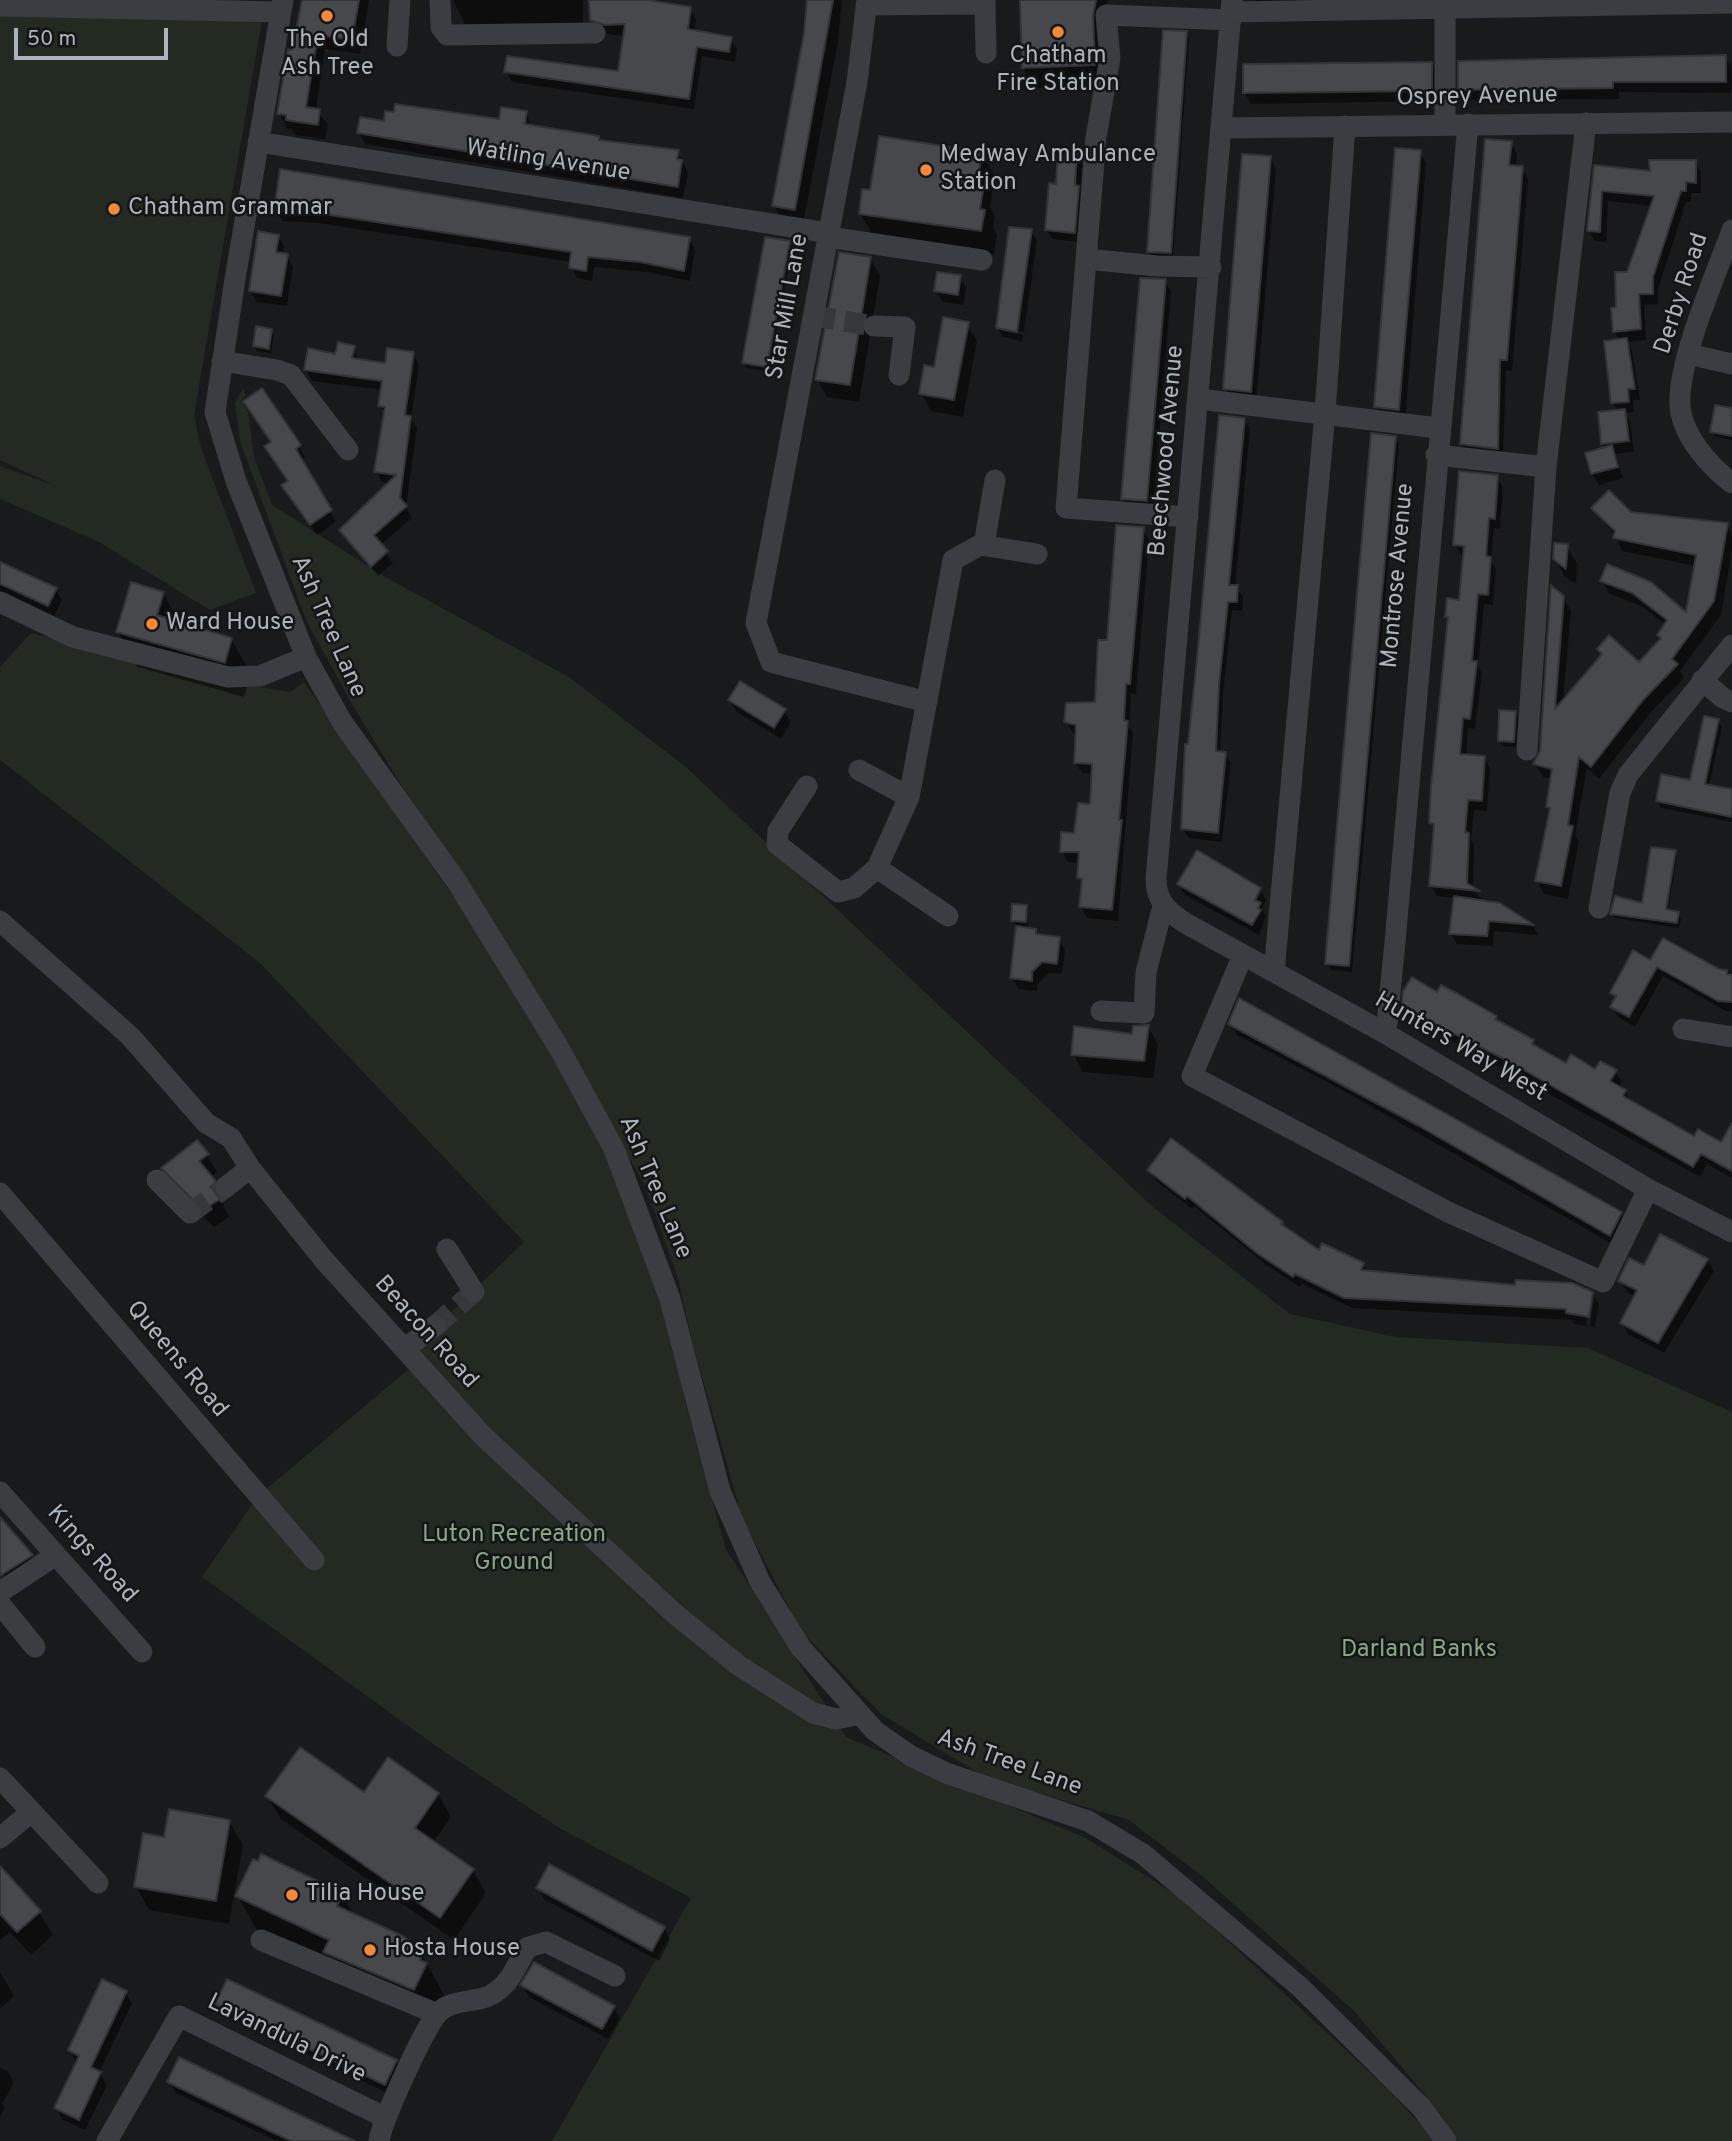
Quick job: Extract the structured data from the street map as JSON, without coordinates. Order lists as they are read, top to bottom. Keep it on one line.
{"streets":{"street":["Osprey Avenue","Watling Avenue","Derby Road","Star Mill Lane","Beechwood Avenue","Montrose Avenue","Ash Tree Lane","Hunters Way West","Beacon Road","Queens Road","Kings Road","Lavandula Drive"]},"crossings":[["Osprey Avenue","Beechwood Avenue"],["Osprey Avenue","Montrose Avenue"],["Watling Avenue","Star Mill Lane"],["Watling Avenue","Ash Tree Lane"],["Beechwood Avenue","Hunters Way West"],["Montrose Avenue","Hunters Way West"],["Ash Tree Lane","Beacon Road"]],"parks":["Luton Recreation Ground","Darland Banks"],"places":["The Old Ash Tree","Chatham Fire Station","Medway Ambulance Station","Chatham Grammar","Ward House","Tilia House","Hosta House"],"scale_bar":"50 m"}
